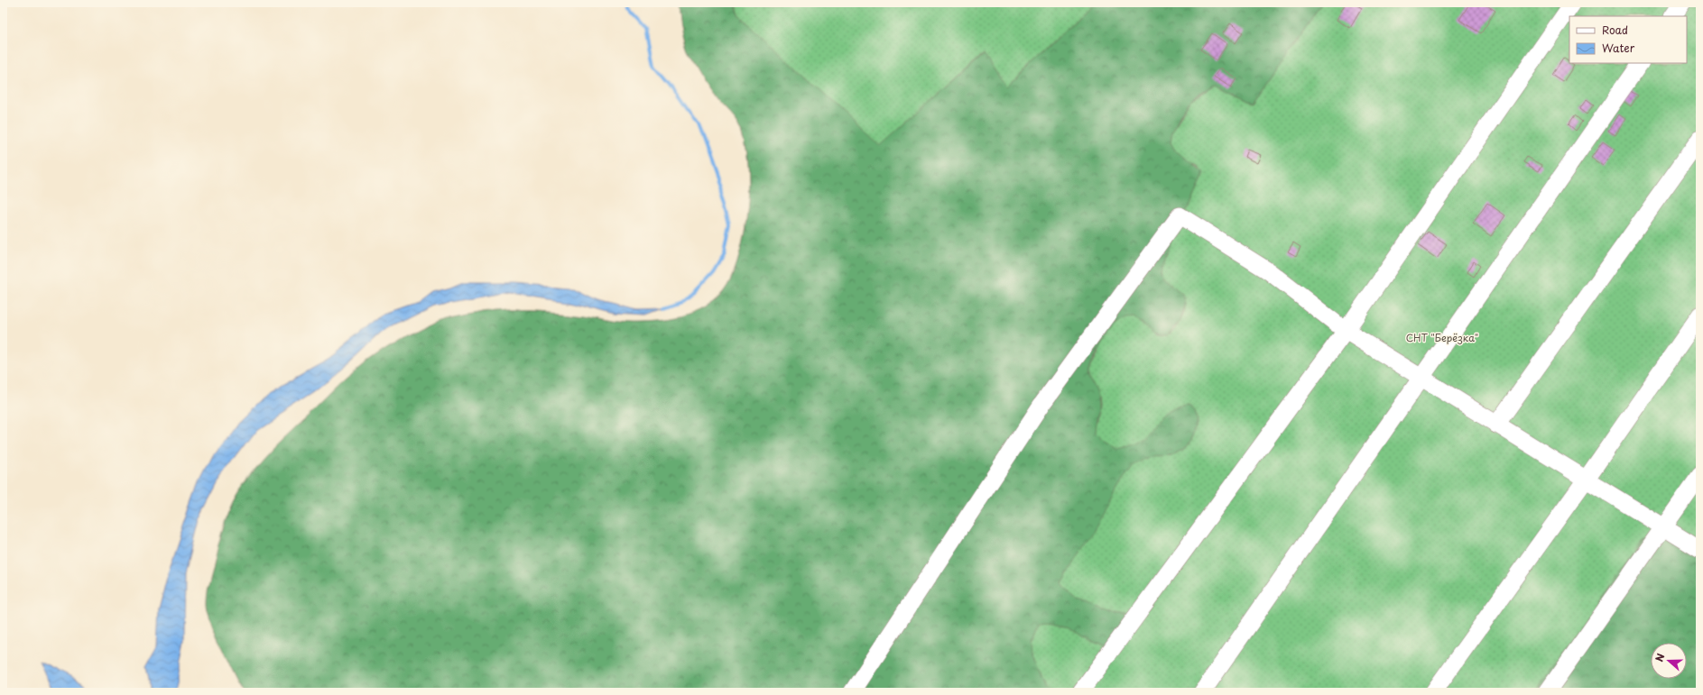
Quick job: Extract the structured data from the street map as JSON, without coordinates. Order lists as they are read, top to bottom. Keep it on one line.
{"parks":["СНТ \"Берёзка\""],"legend":["Road","Water"],"north":"left"}
